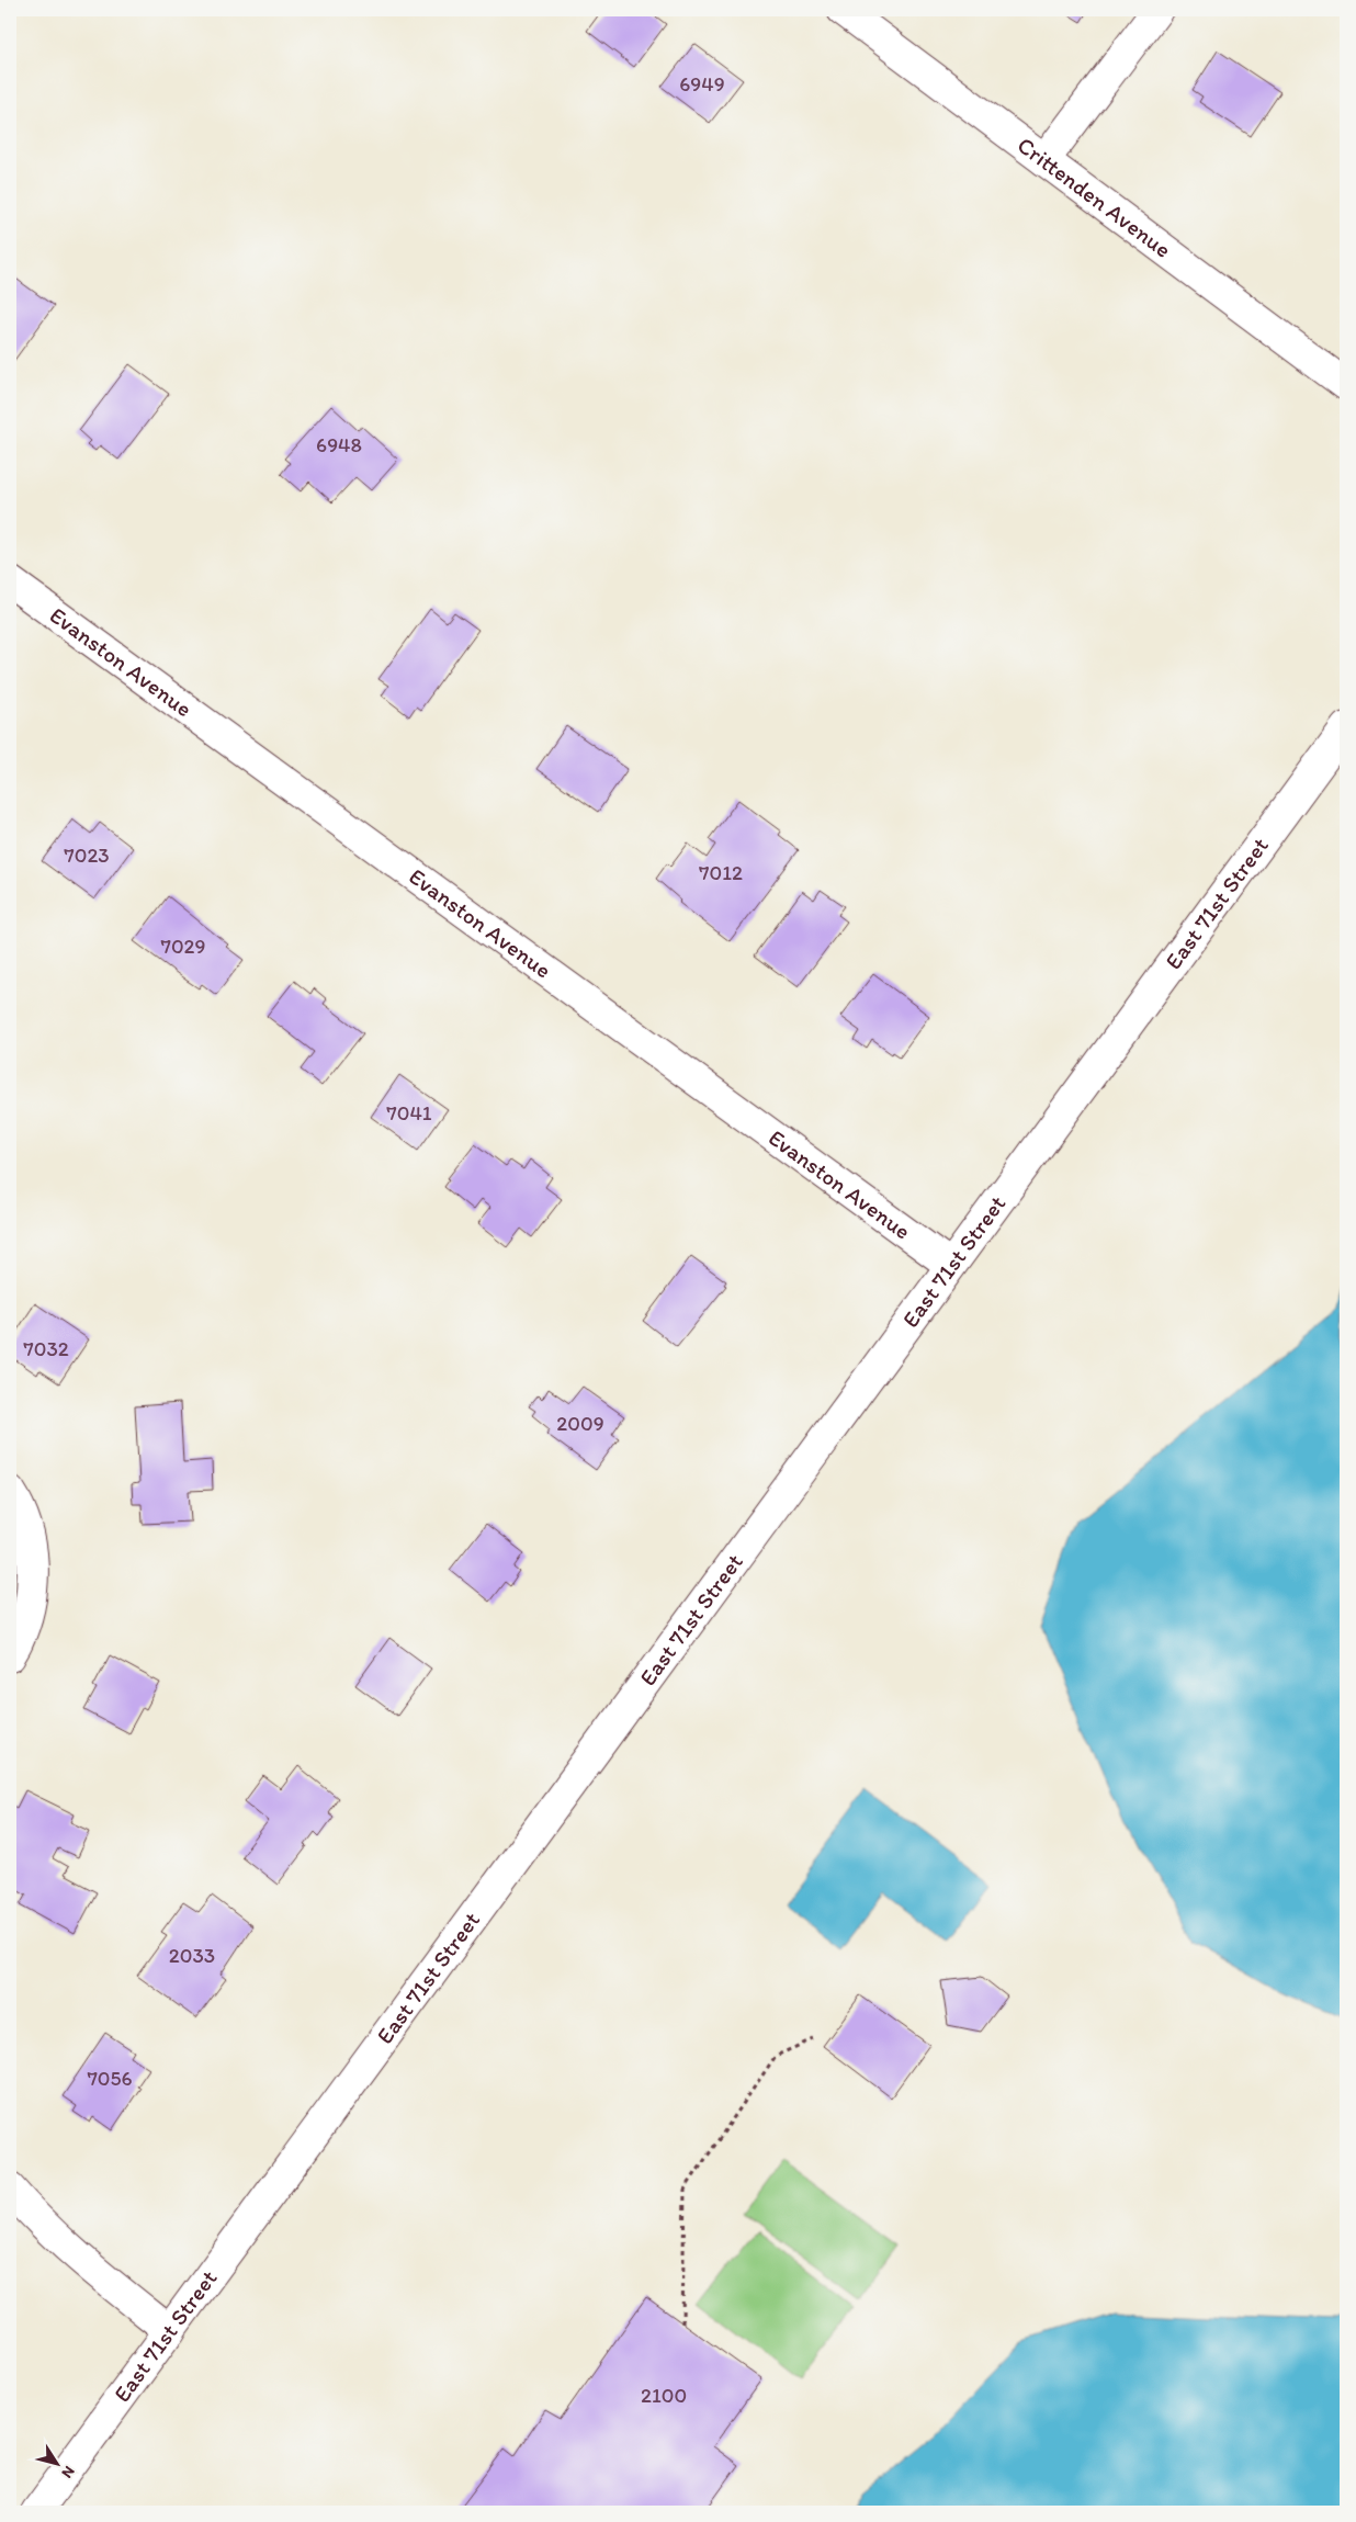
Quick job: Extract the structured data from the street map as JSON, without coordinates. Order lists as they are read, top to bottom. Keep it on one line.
{"streets":{"street":["Crittenden Avenue","Evanston Avenue","East 71st Street"]},"crossings":[["Evanston Avenue","East 71st Street"]],"house_numbers":["6949","6948","7023","7012","7029","7041","7032","2009","2033","7056","2100"],"north":"bottom right"}
